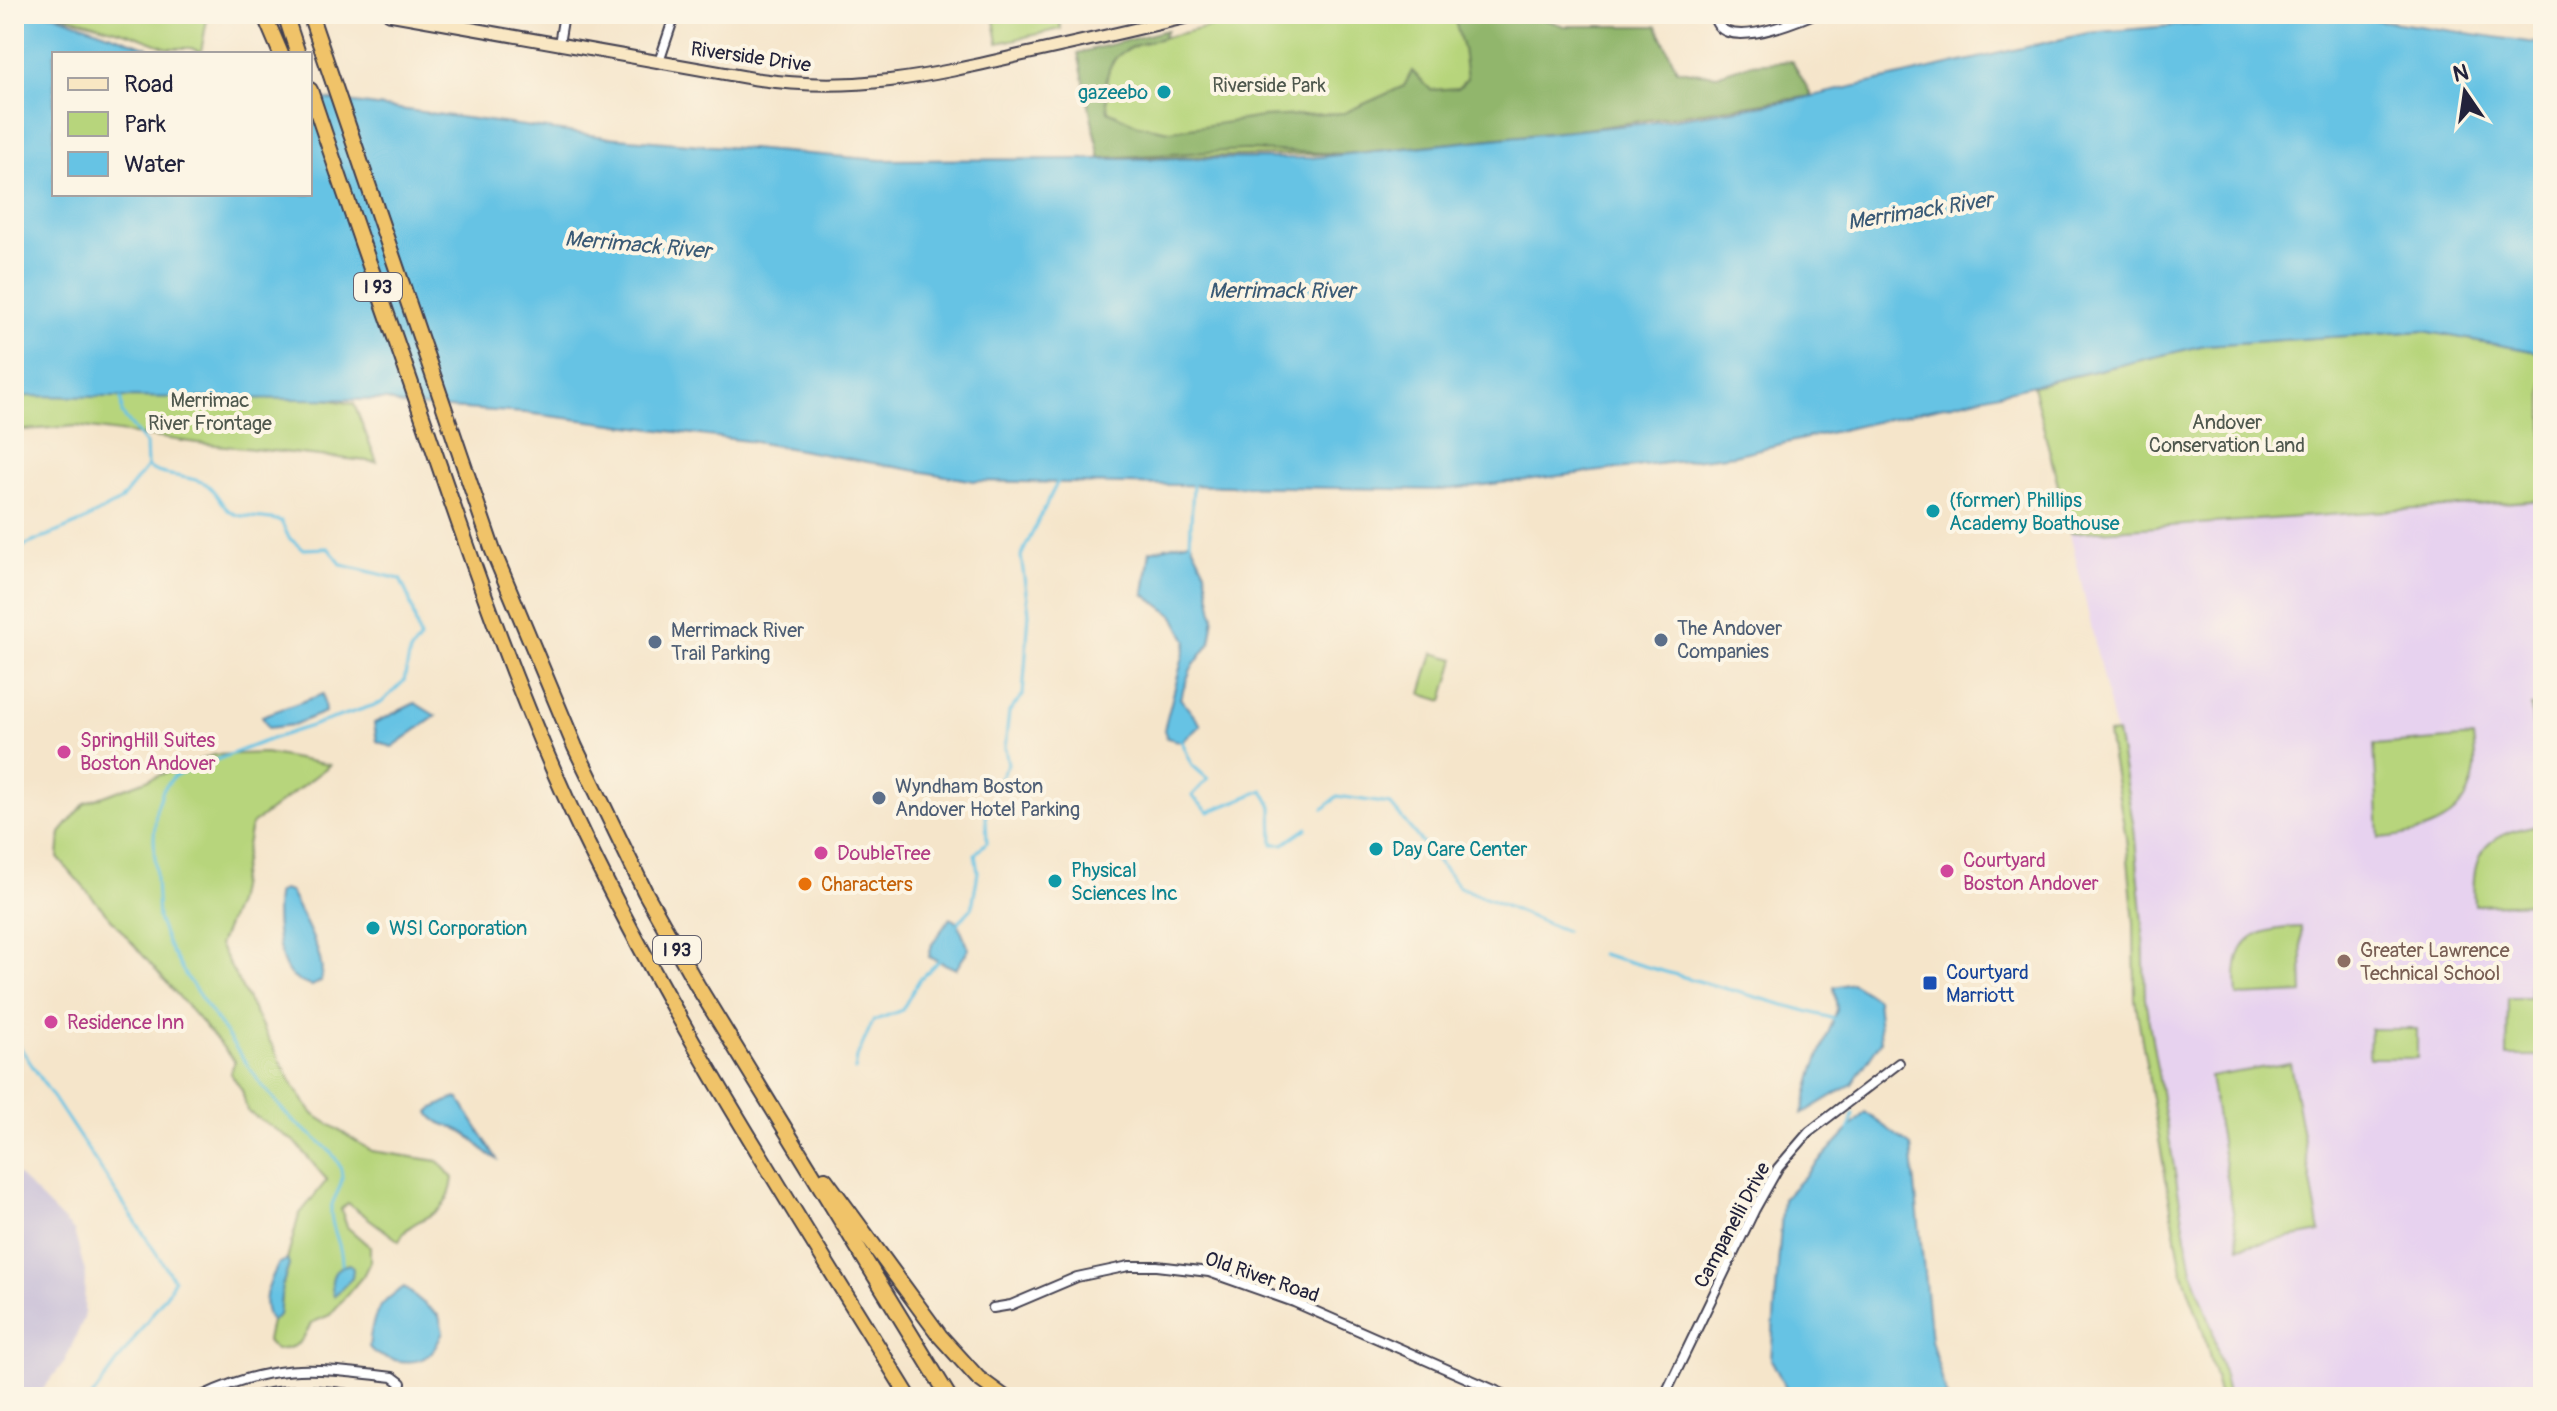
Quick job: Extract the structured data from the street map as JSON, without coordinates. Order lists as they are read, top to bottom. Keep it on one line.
{"streets":{"highway":["I 93"],"main road":["Riverside Drive"],"street":["Campanelli Drive","Old River Road"]},"water":["Merrimack River"],"parks":["Riverside Park","Merrimac River Frontage","Andover Conservation Land"],"places":{"other":["gazeebo","(former) Phillips Academy Boathouse","The Andover Companies","Merrimack River Trail Parking","SpringHill Suites Boston Andover","Wyndham Boston Andover Hotel Parking","Day Care Center","DoubleTree","Courtyard Boston Andover","Physical Sciences Inc","Characters","WSI Corporation","Greater Lawrence Technical School","Residence Inn"],"transit":["Courtyard Marriott"]},"legend":["Road","Park","Water"],"north":"top"}
